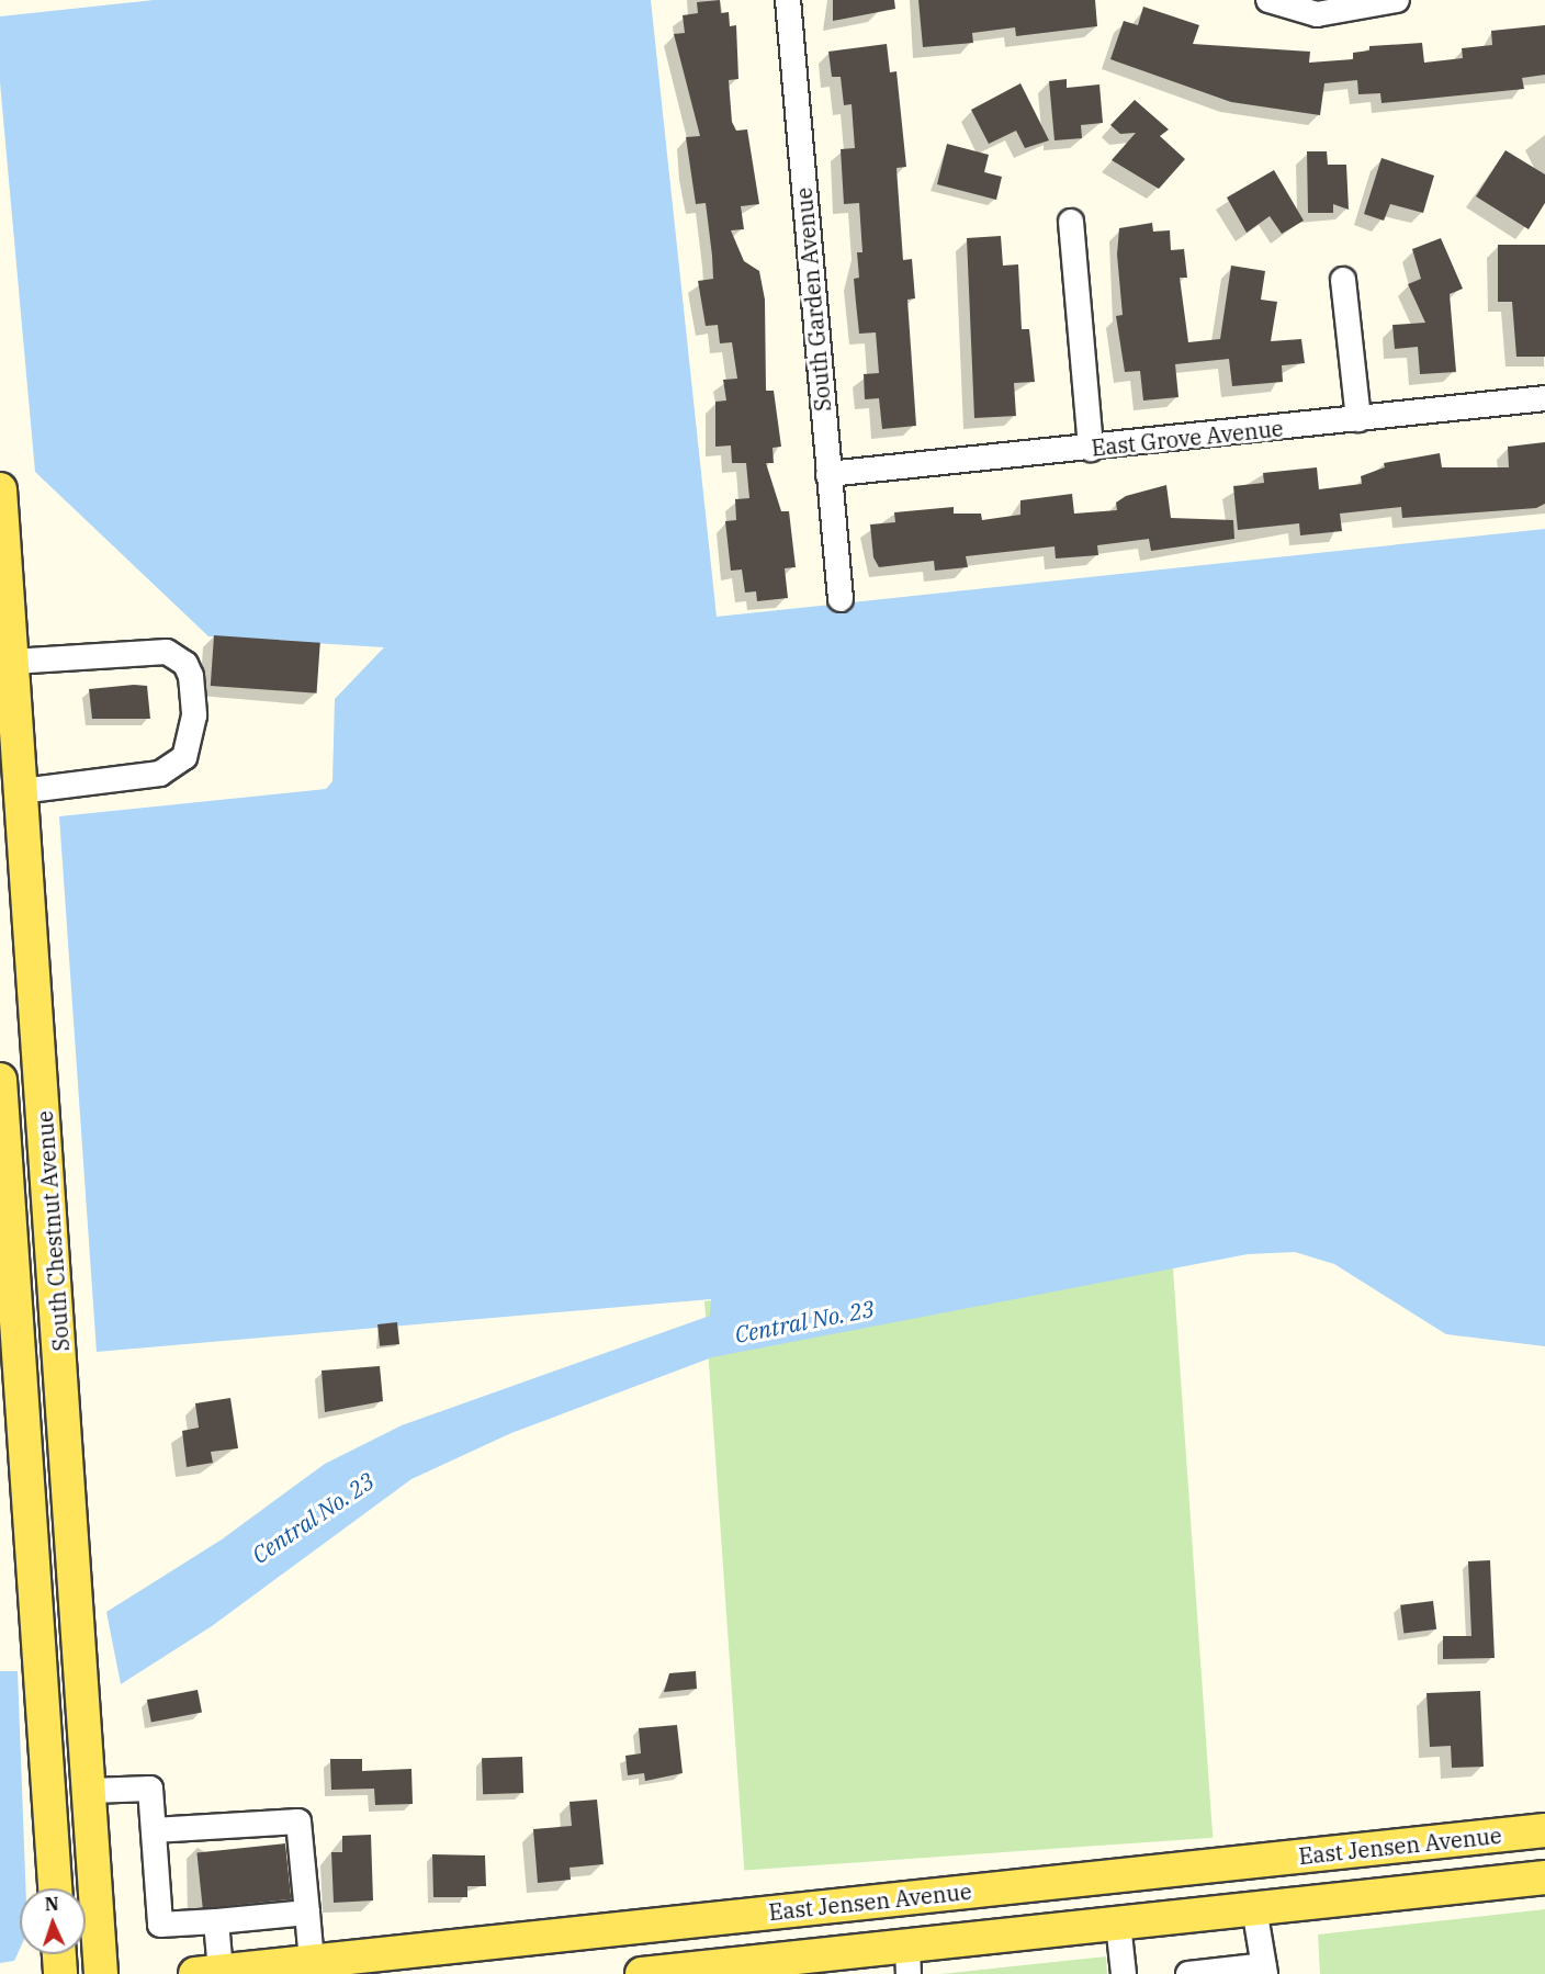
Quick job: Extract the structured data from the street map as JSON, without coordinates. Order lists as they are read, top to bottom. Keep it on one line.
{"streets":{"main road":["South Chestnut Avenue","East Jensen Avenue"],"street":["South Garden Avenue","East Grove Avenue"]},"crossings":[["South Garden Avenue","East Grove Avenue"]],"water":["Central No. 23"],"north":"top"}
